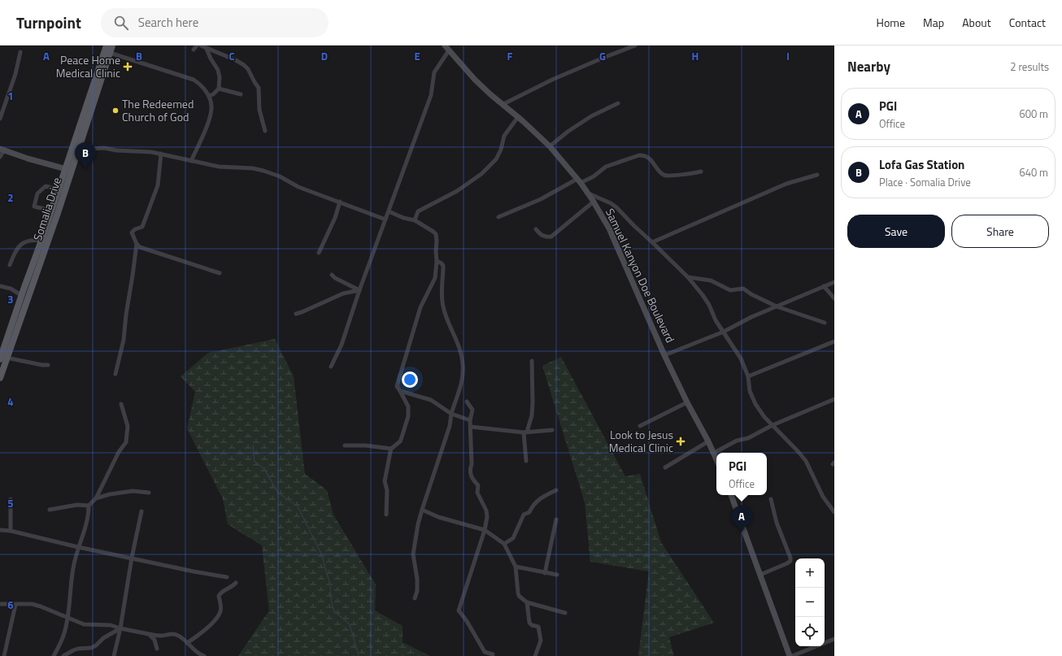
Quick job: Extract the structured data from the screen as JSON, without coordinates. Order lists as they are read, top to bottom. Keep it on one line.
{"streets":{"main road":["Somalia Drive"],"street":["Samuel Kanyon Doe Boulevard"]},"places":{"health":["Peace Home Medical Clinic","Look to Jesus Medical Clinic"],"other":["The Redeemed Church of God"]},"page":{"header":"Turnpoint","search":"Search here","nav":["Home","Map","About","Contact"],"heading":["Nearby","2 results"],"list":[{"mark":"A","name":"PGI","note":"Office","value":"600 m"},{"mark":"B","name":"Lofa Gas Station","note":"Place · Somalia Drive","value":"640 m"}],"pins":["B","A"],"buttons":["Save","Share"],"popup":["PGI","Office"],"map_buttons":["+","−"]},"grid":{"columns":["A","B","C","D","E","F","G","H","I"],"rows":["1","2","3","4","5","6"]}}
